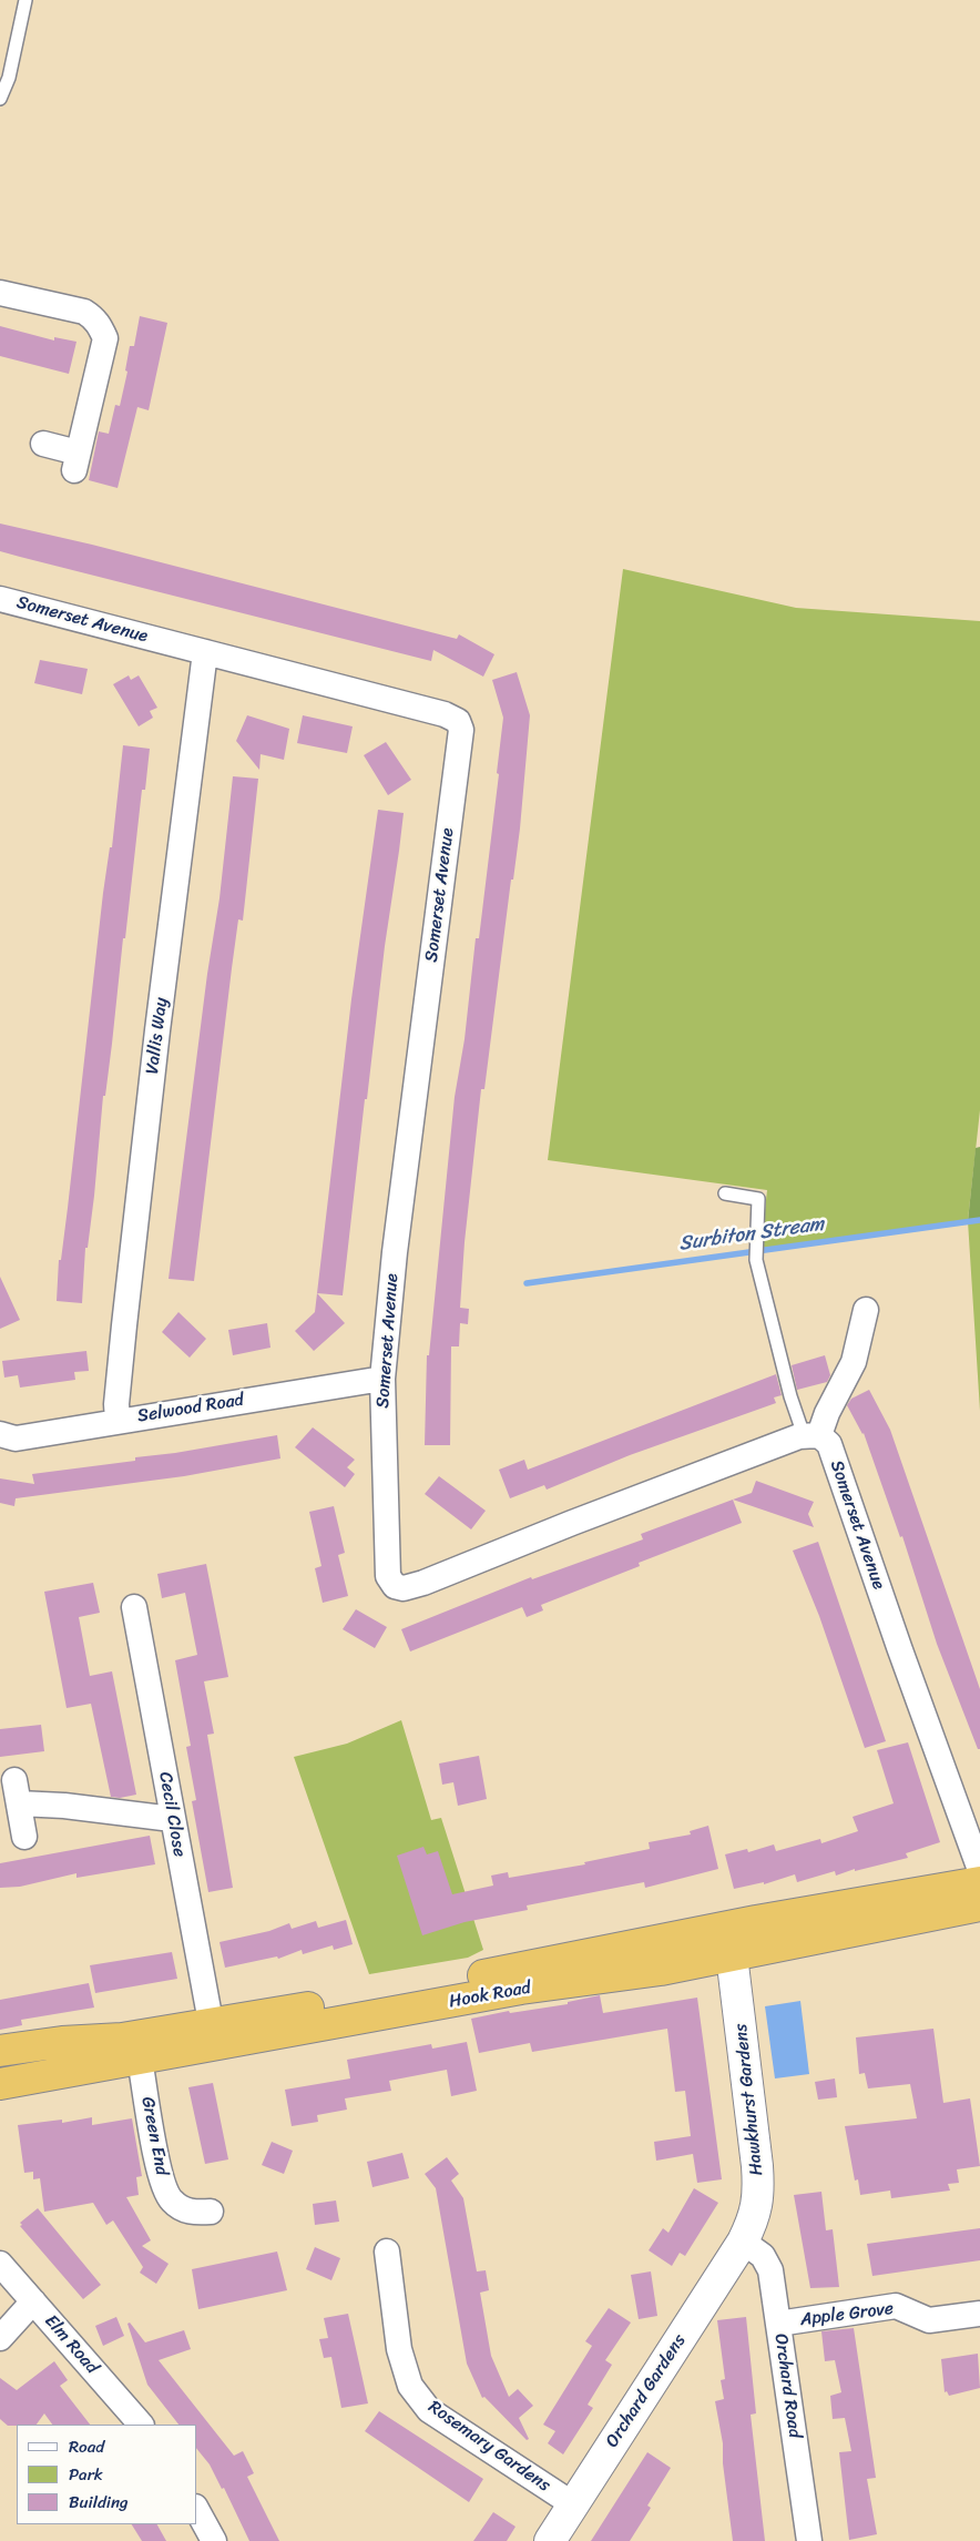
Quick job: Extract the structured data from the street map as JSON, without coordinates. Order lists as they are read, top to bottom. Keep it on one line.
{"streets":{"highway":["Hook Road"],"street":["Somerset Avenue","Vallis Way","Selwood Road","Cecil Close","Hawkhurst Gardens","Green End","Apple Grove","Elm Road","Orchard Road","Orchard Gardens","Rosemary Gardens"]},"crossings":[["Somerset Avenue","Vallis Way"],["Somerset Avenue","Selwood Road"],["Vallis Way","Selwood Road"],["Cecil Close","Hook Road"],["Hook Road","Hawkhurst Gardens"],["Hook Road","Green End"],["Hawkhurst Gardens","Orchard Road"],["Hawkhurst Gardens","Orchard Gardens"],["Apple Grove","Orchard Road"],["Orchard Road","Orchard Gardens"],["Orchard Gardens","Rosemary Gardens"]],"water":["Surbiton Stream"],"legend":["Road","Park","Building"]}
